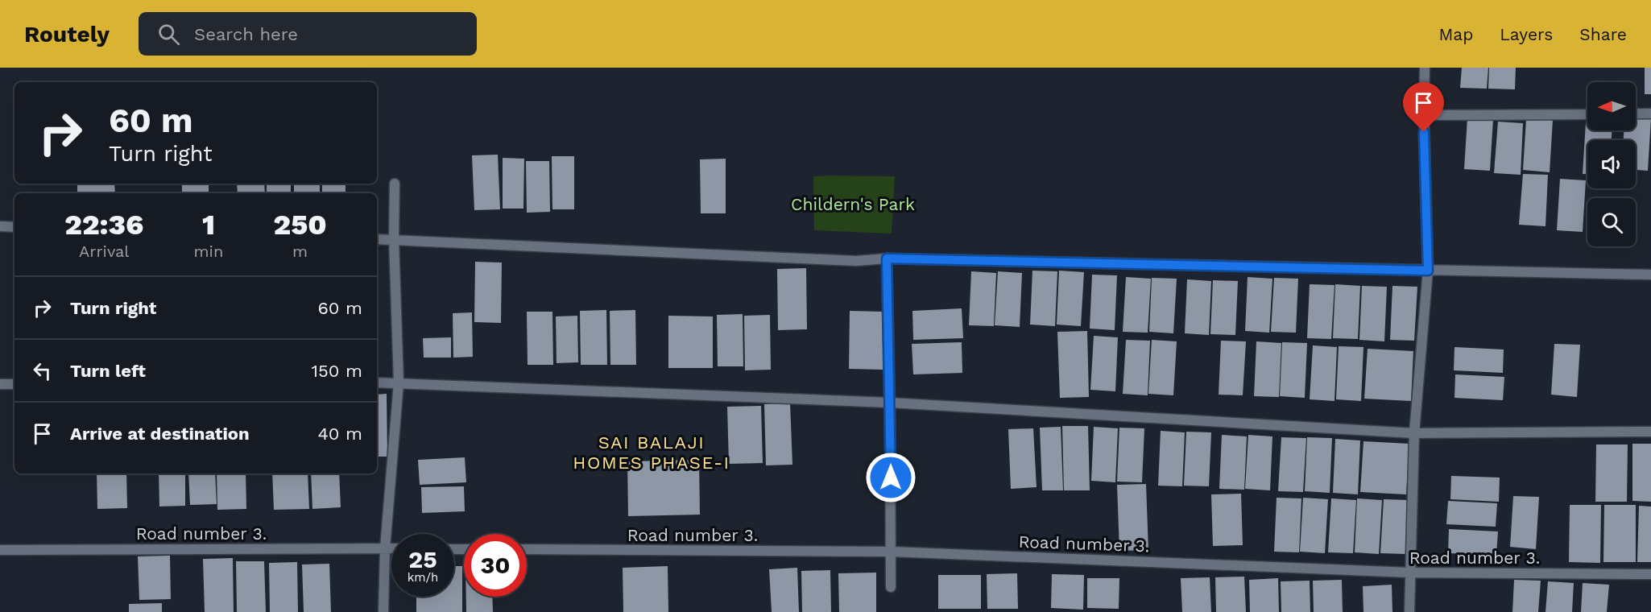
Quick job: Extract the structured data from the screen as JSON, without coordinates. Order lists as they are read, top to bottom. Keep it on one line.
{"streets":{"street":["Road number 3."]},"districts":["SAI BALAJI HOMES PHASE-I"],"parks":["Childern's Park"],"north":"left","page":{"header":"Routely","search":"Search here","nav":["Map","Layers","Share"],"turn":["60 m","Turn right"],"eta":["22:36","Arrival","1","min","250","m"],"list":[{"name":"Turn right","value":"60 m"},{"name":"Turn left","value":"150 m"},{"name":"Arrive at destination","value":"40 m"}],"speed":"25 km/h","limit":"30"}}
